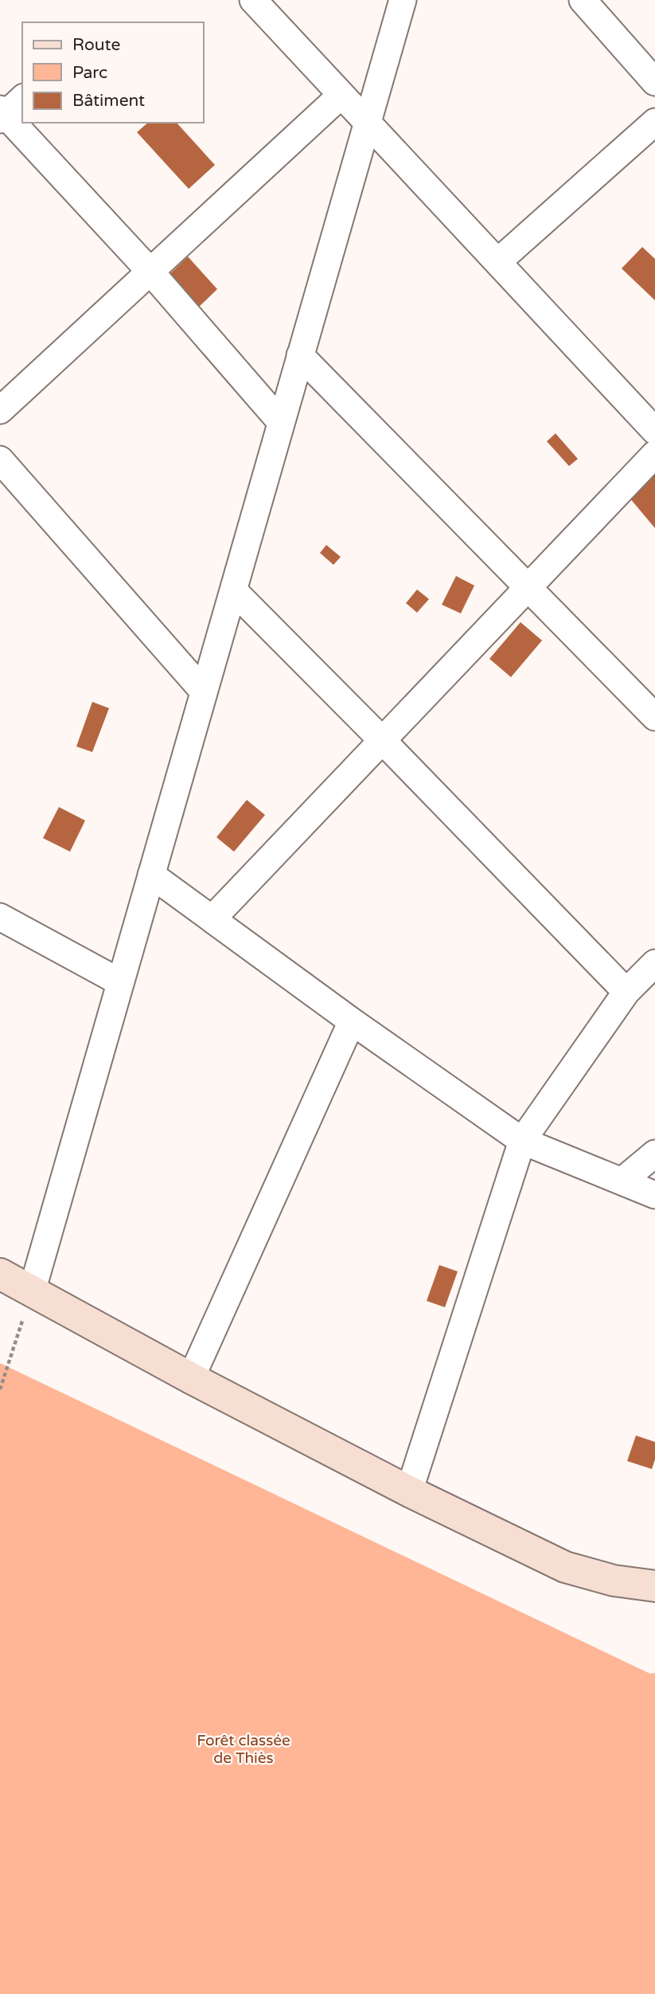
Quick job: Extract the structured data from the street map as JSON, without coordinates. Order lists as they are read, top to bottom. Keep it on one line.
{"parks":["Forêt classée de Thiès"],"legend":["Route","Parc","Bâtiment"]}
